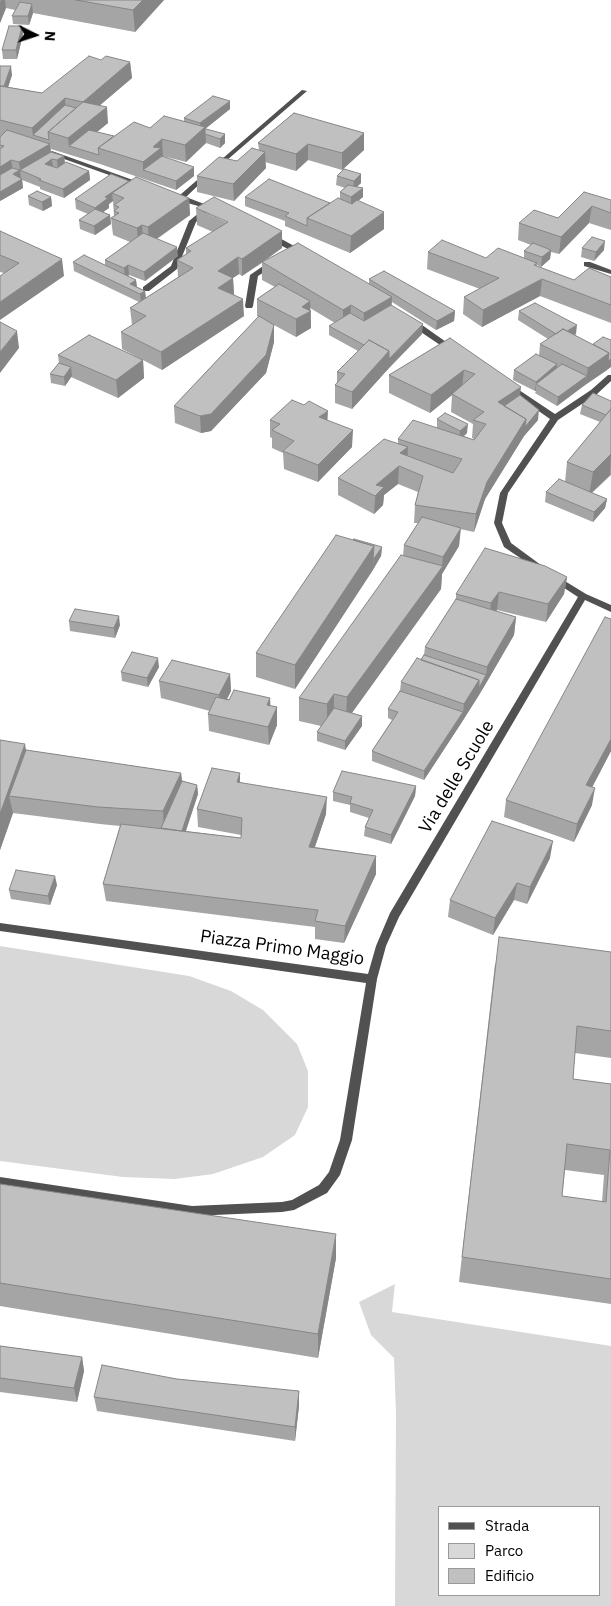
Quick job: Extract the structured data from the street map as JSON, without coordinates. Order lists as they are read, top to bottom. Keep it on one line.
{"streets":{"street":["Via delle Scuole","Piazza Primo Maggio"]},"crossings":[["Via delle Scuole","Piazza Primo Maggio"]],"legend":["Strada","Parco","Edificio"],"north":"right"}
